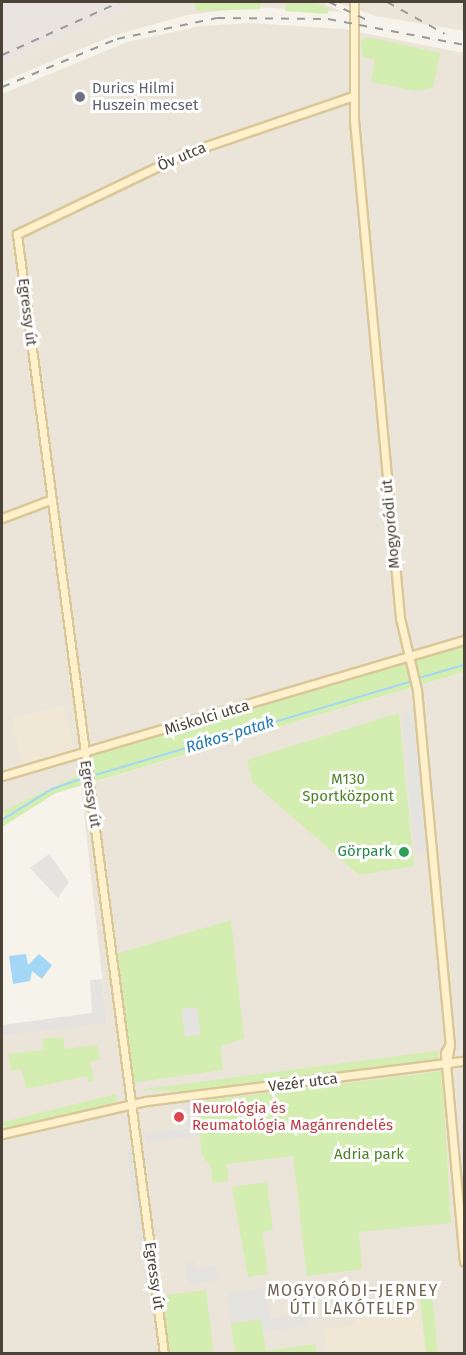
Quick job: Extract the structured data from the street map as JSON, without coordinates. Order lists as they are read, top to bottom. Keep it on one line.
{"streets":{"street":["Öv utca","Egressy út","Mogyoródi út","Miskolci utca","Vezér utca"]},"crossings":[["Öv utca","Egressy út"],["Öv utca","Mogyoródi út"],["Egressy út","Miskolci utca"],["Egressy út","Vezér utca"],["Mogyoródi út","Miskolci utca"],["Mogyoródi út","Vezér utca"]],"districts":["MOGYORÓDI–JERNEY ÚTI LAKÓTELEP"],"water":["Rákos-patak"],"parks":["M130 Sportközpont","Adria park"],"places":["Durics Hilmi Huszein mecset","Görpark","Neurológia és Reumatológia Magánrendelés"]}
